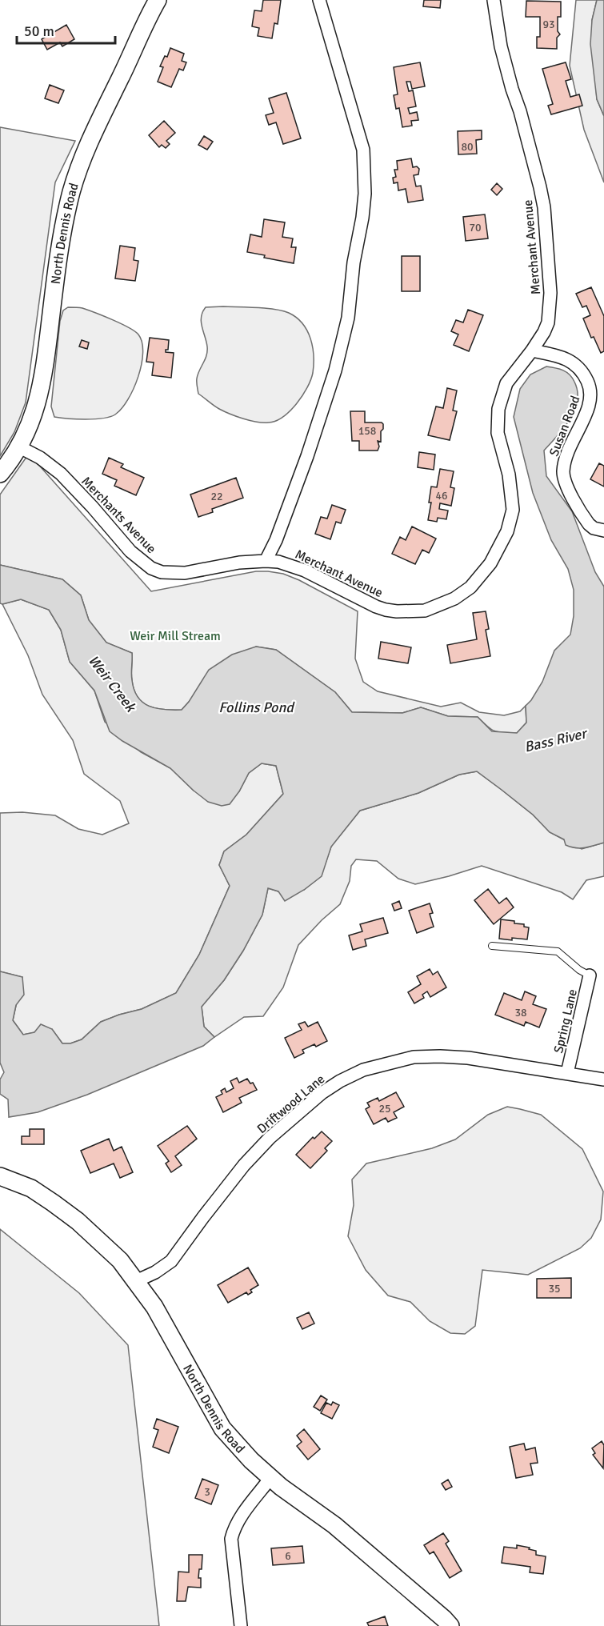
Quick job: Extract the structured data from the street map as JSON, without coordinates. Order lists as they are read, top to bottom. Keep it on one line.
{"streets":{"main road":["North Dennis Road"],"street":["Merchant Avenue","Susan Road","Merchants Avenue","Spring Lane","Driftwood Lane"]},"crossings":[["North Dennis Road","Merchants Avenue"],["North Dennis Road","Driftwood Lane"],["Merchant Avenue","Susan Road"],["Merchant Avenue","Merchants Avenue"],["Spring Lane","Driftwood Lane"]],"water":["Weir Creek","Follins Pond","Bass River"],"parks":["Weir Mill Stream"],"house_numbers":["93","80","70","158","46","22","38","25","35","3","6"],"scale_bar":"50 m"}
